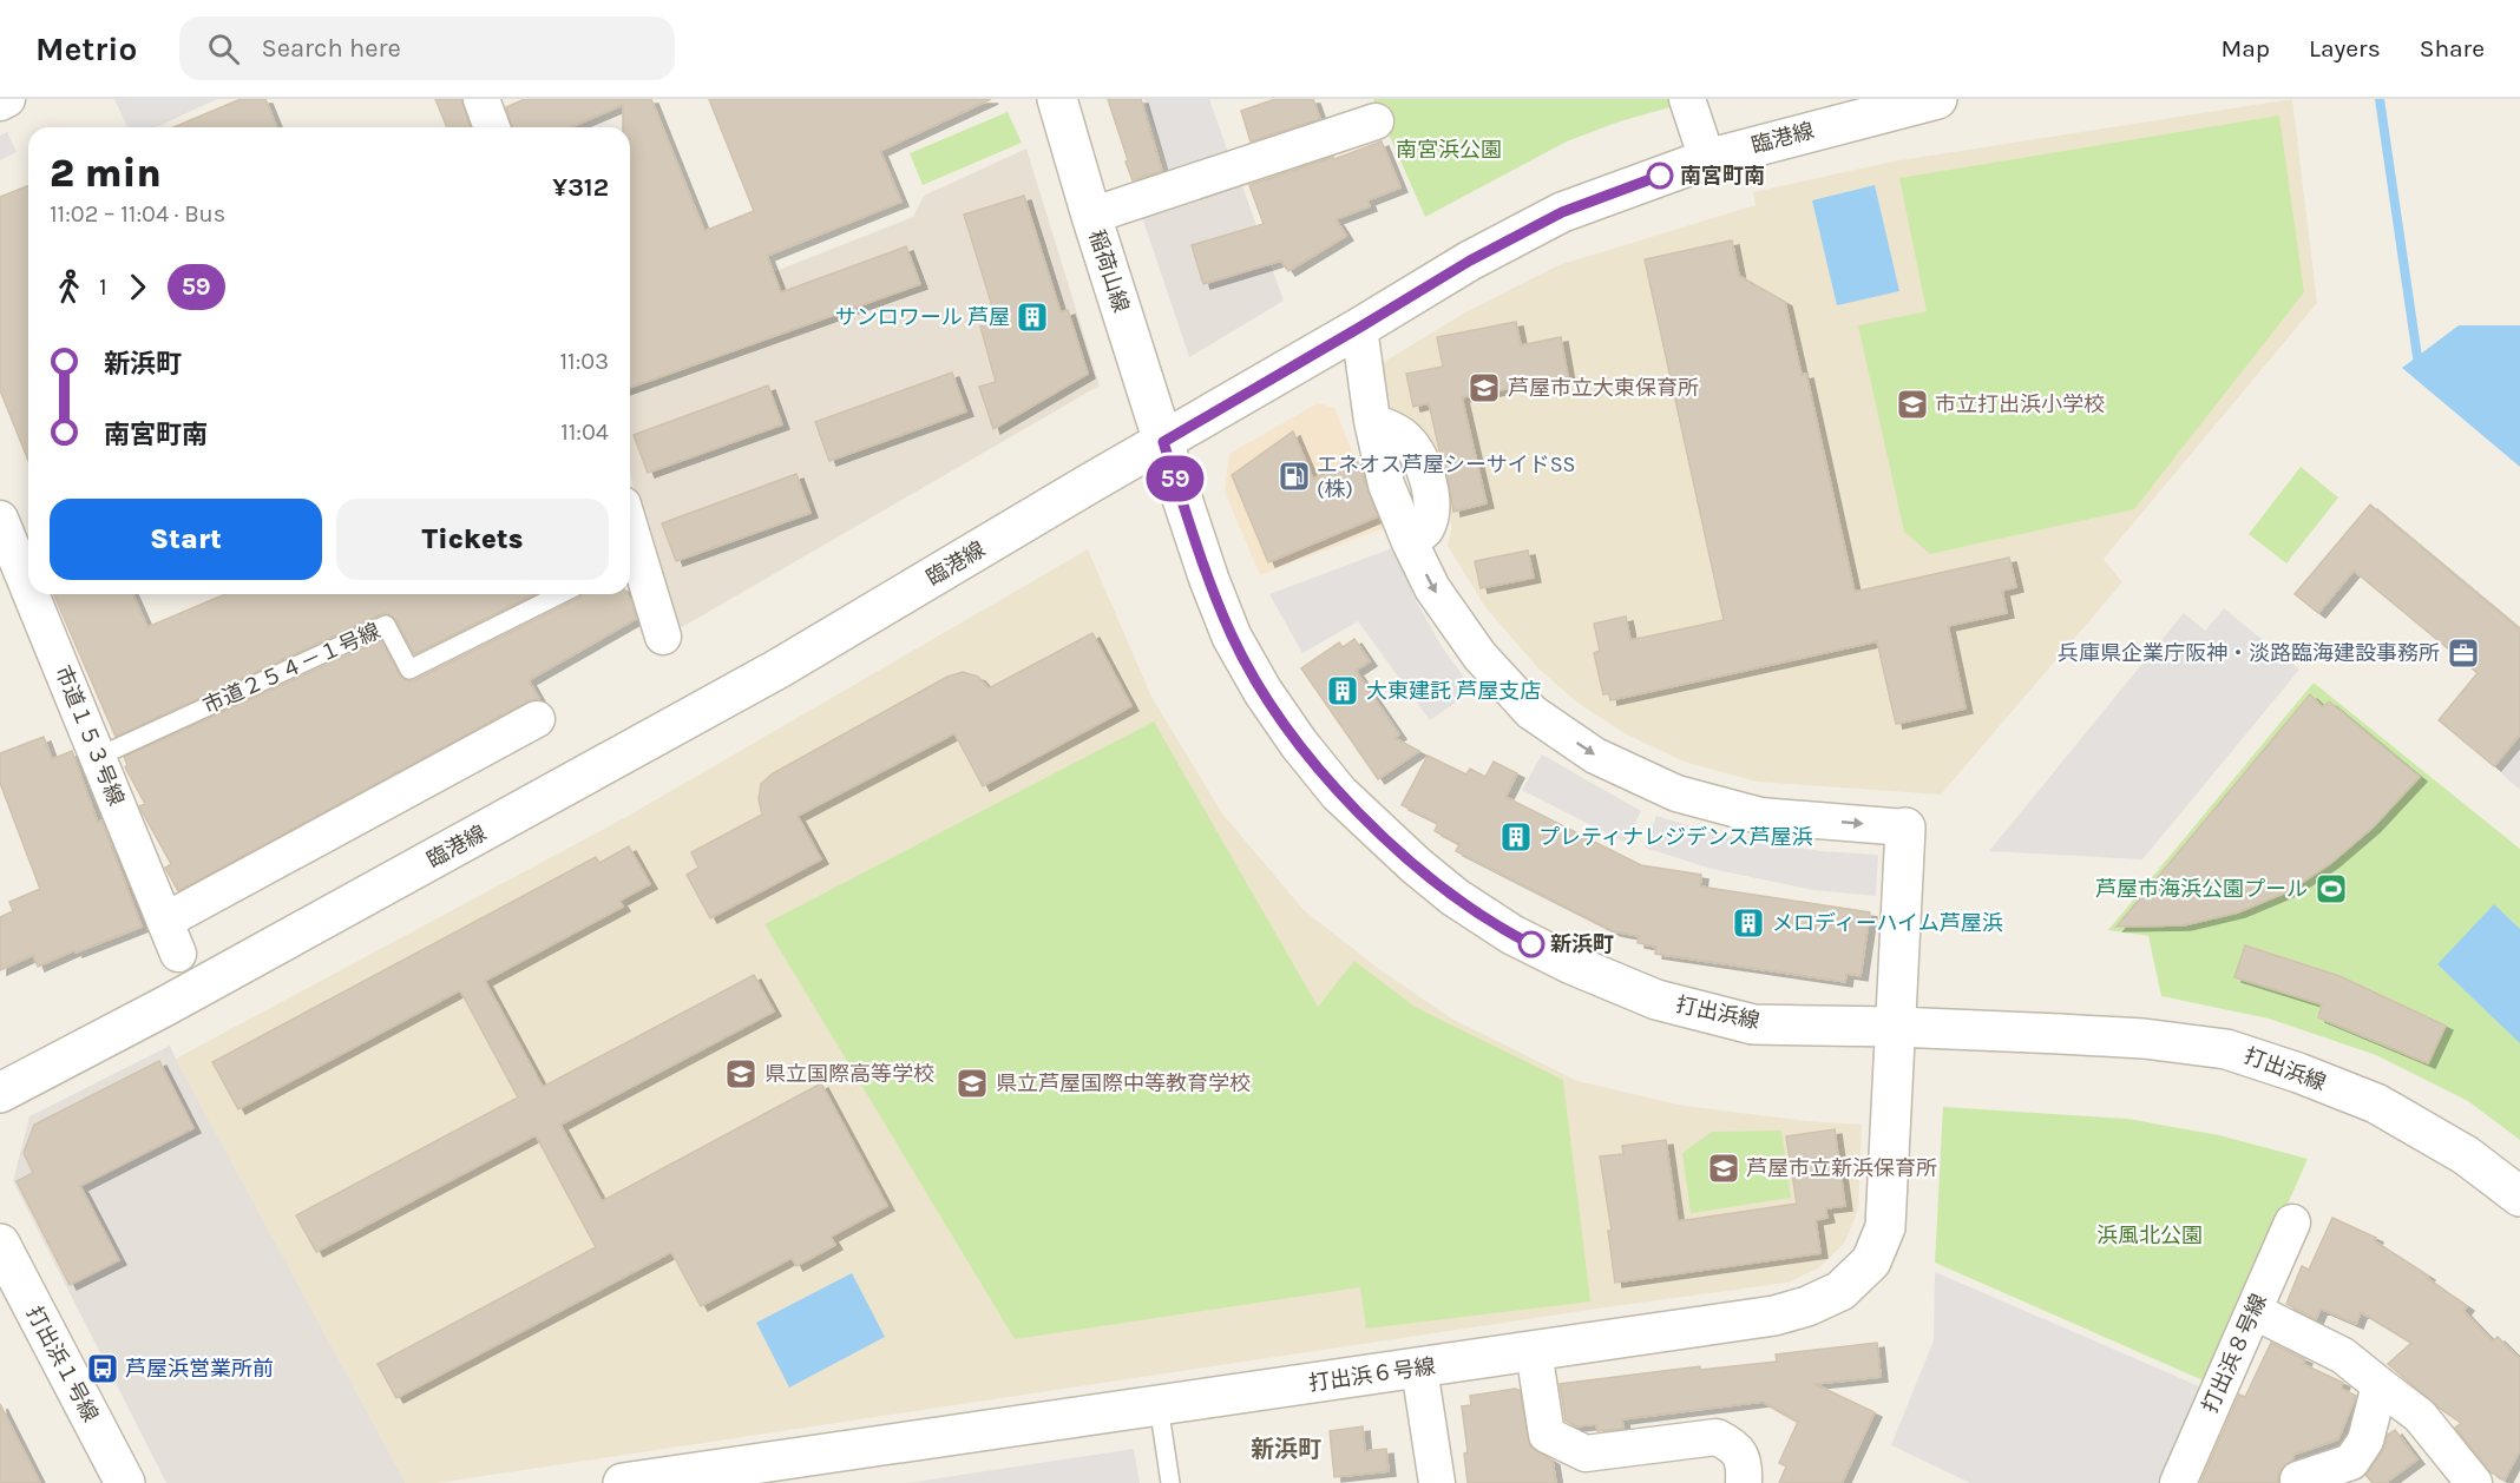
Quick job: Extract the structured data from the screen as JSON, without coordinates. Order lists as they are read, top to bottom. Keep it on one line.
{"streets":{"street":["臨港線","稲荷山線","市道１５３号線","打出浜線","打出浜８号線","打出浜１号線","打出浜６号線"],"lane":["市道２５４－１号線"]},"crossings":[["臨港線","稲荷山線"],["臨港線","打出浜線"],["稲荷山線","打出浜線"],["市道２５４－１号線","市道１５３号線"],["打出浜線","打出浜６号線"]],"districts":["新浜町"],"parks":["南宮浜公園","浜風北公園"],"places":{"other":["南宮町南","新浜町"],"building":["サンロワール 芦屋","大東建託 芦屋支店","プレティナレジデンス芦屋浜","メロディーハイム芦屋浜"],"school or university":["芦屋市立大東保育所","市立打出浜小学校","県立国際高等学校","県立芦屋国際中等教育学校","芦屋市立新浜保育所"],"fuel station":["エネオス芦屋シーサイドSS (株)"],"office":["兵庫県企業庁阪神・淡路臨海建設事務所"],"sports":["芦屋市海浜公園プール"],"bus stop":["芦屋浜営業所前"]},"lines":["bus line 59"],"page":{"header":"Metrio","search":"Search here","nav":["Map","Layers","Share"],"on_map":"59","heading":["2 min","11:02 – 11:04 · Bus","¥312"],"legs":["1","59"],"list":[{"name":"新浜町","value":"11:03"},{"name":"南宮町南","value":"11:04"}],"buttons":["Start","Tickets"]}}
